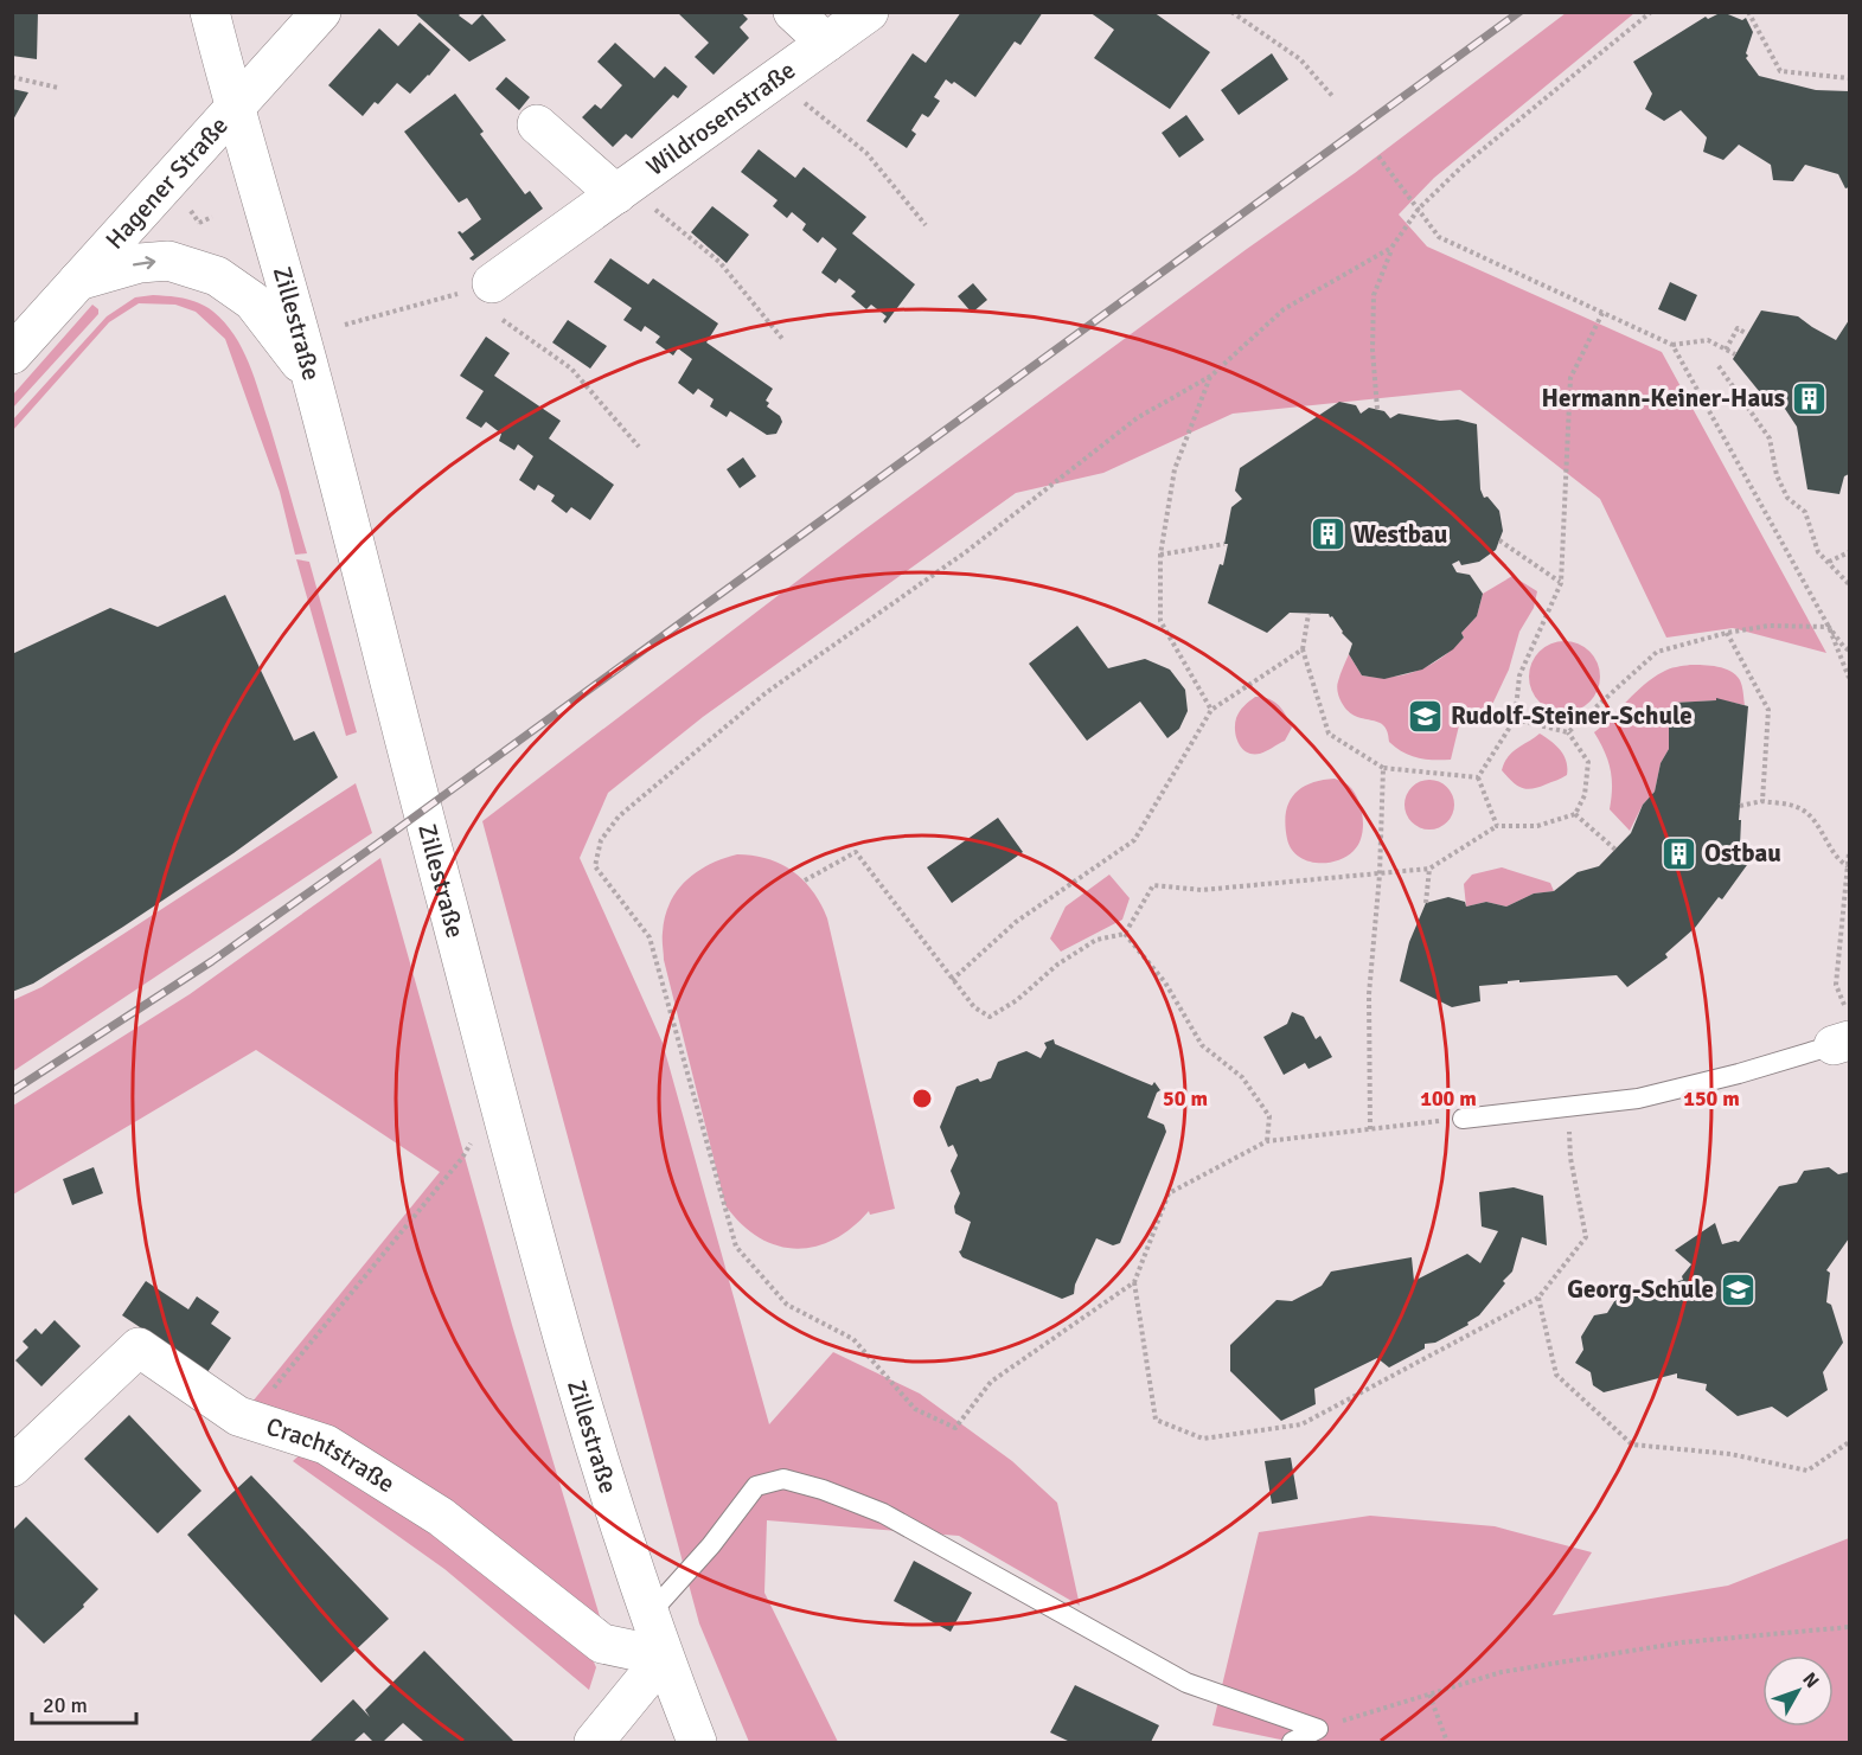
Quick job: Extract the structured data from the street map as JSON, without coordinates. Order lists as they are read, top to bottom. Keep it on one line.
{"streets":{"main road":["Wildrosenstraße","Hagener Straße","Zillestraße","Crachtstraße"]},"crossings":[["Hagener Straße","Zillestraße"],["Zillestraße","Crachtstraße"]],"places":{"building":["Hermann-Keiner-Haus","Westbau","Ostbau"],"school or university":["Rudolf-Steiner-Schule","Georg-Schule"]},"scale_bar":"20 m","north":"top right","rings":["50 m","100 m","150 m"]}
